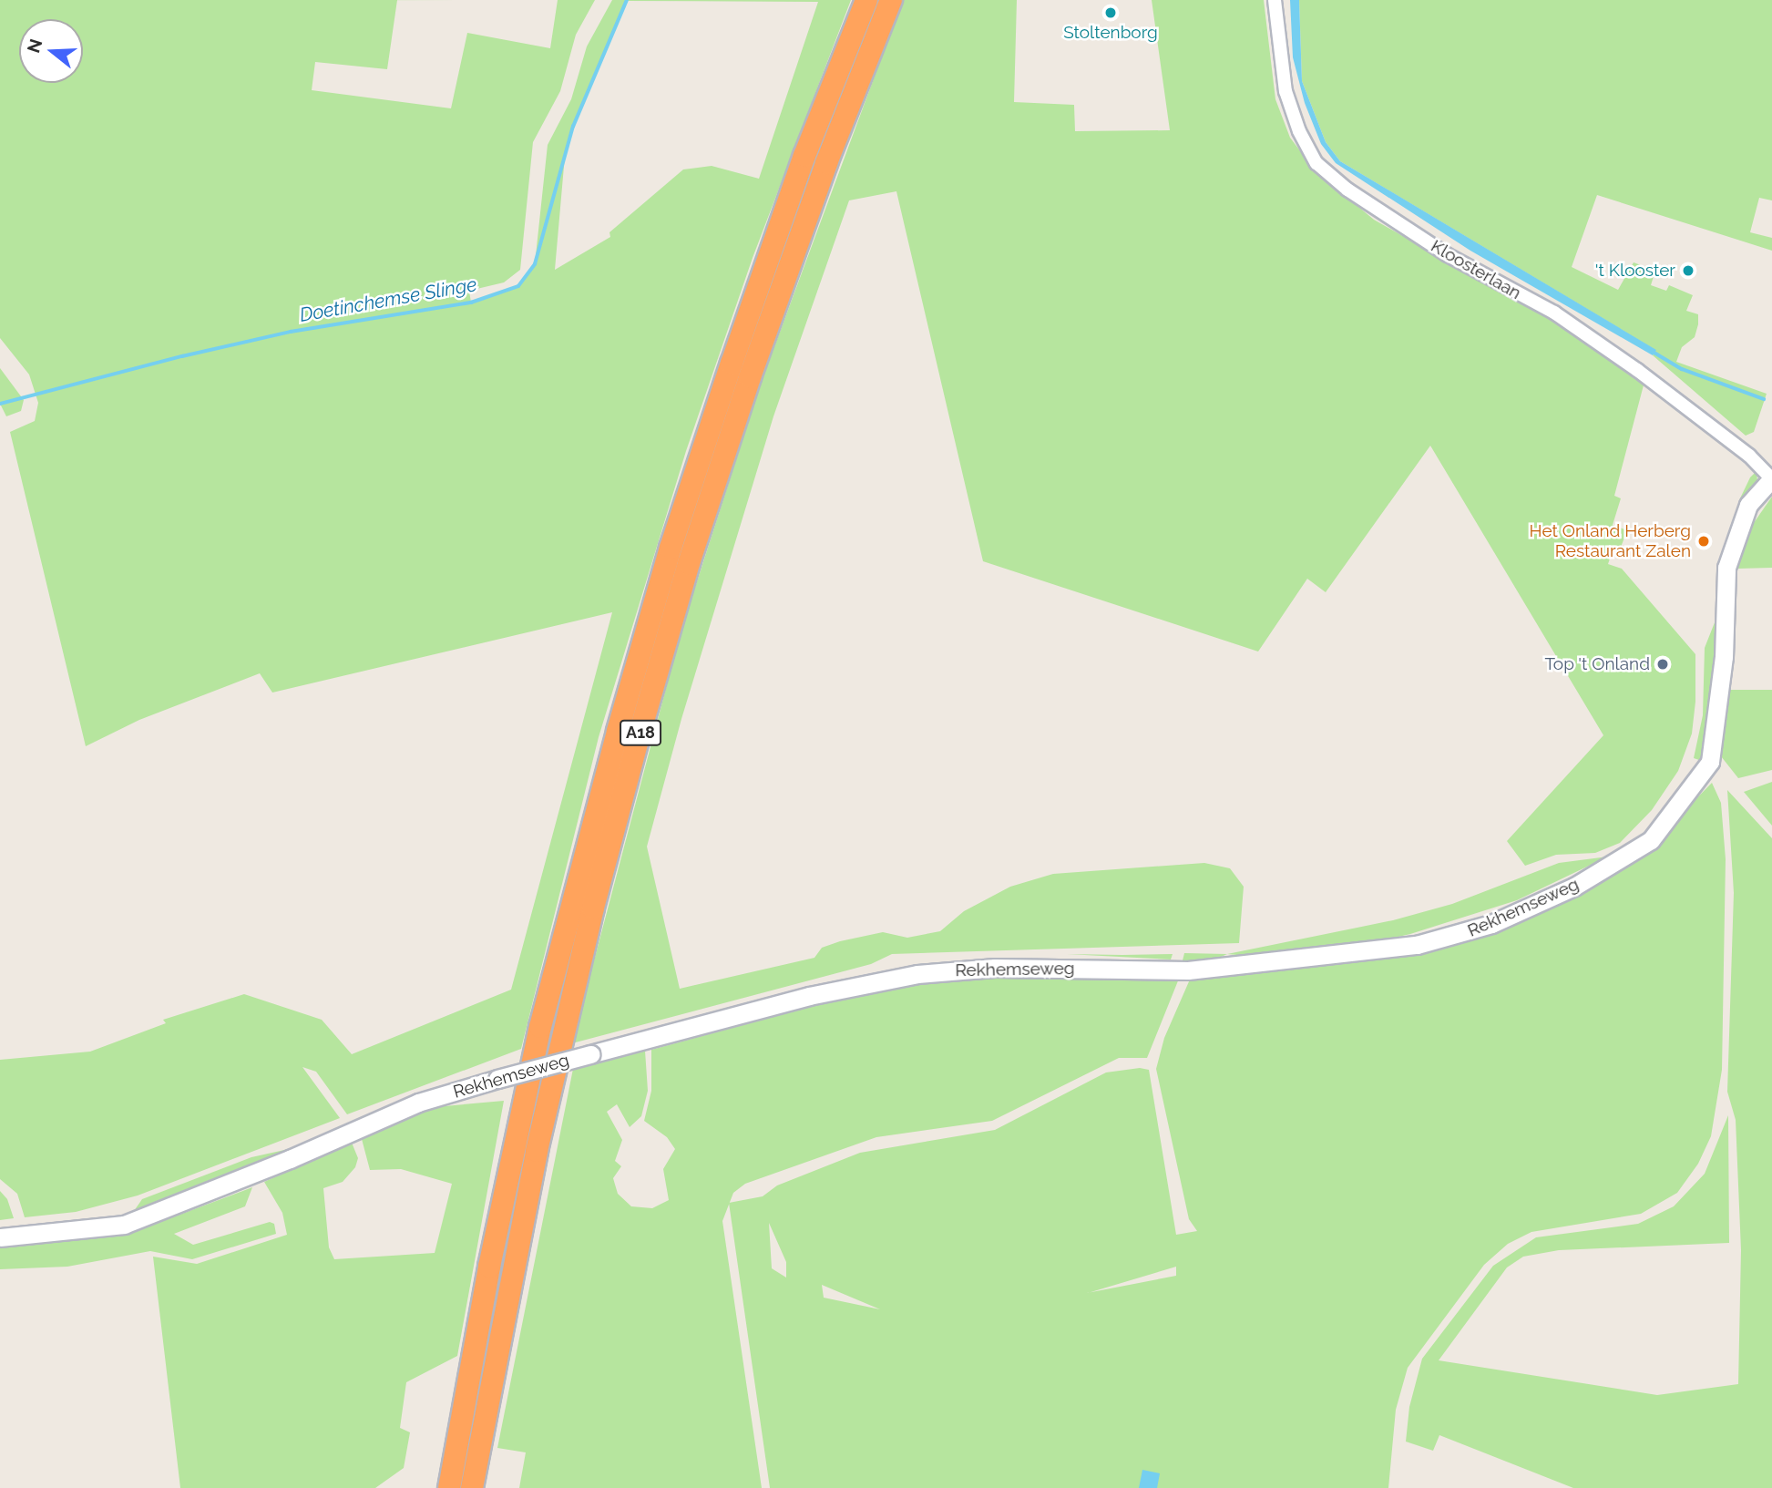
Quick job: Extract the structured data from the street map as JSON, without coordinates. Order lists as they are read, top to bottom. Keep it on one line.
{"streets":{"highway":["A18"],"street":["Kloosterlaan","Rekhemseweg"]},"crossings":[["Kloosterlaan","Rekhemseweg"]],"water":["Doetinchemse Slinge"],"places":["Stoltenborg","'t Klooster","Het Onland Herberg Restaurant Zalen","Top 't Onland"],"north":"left"}
